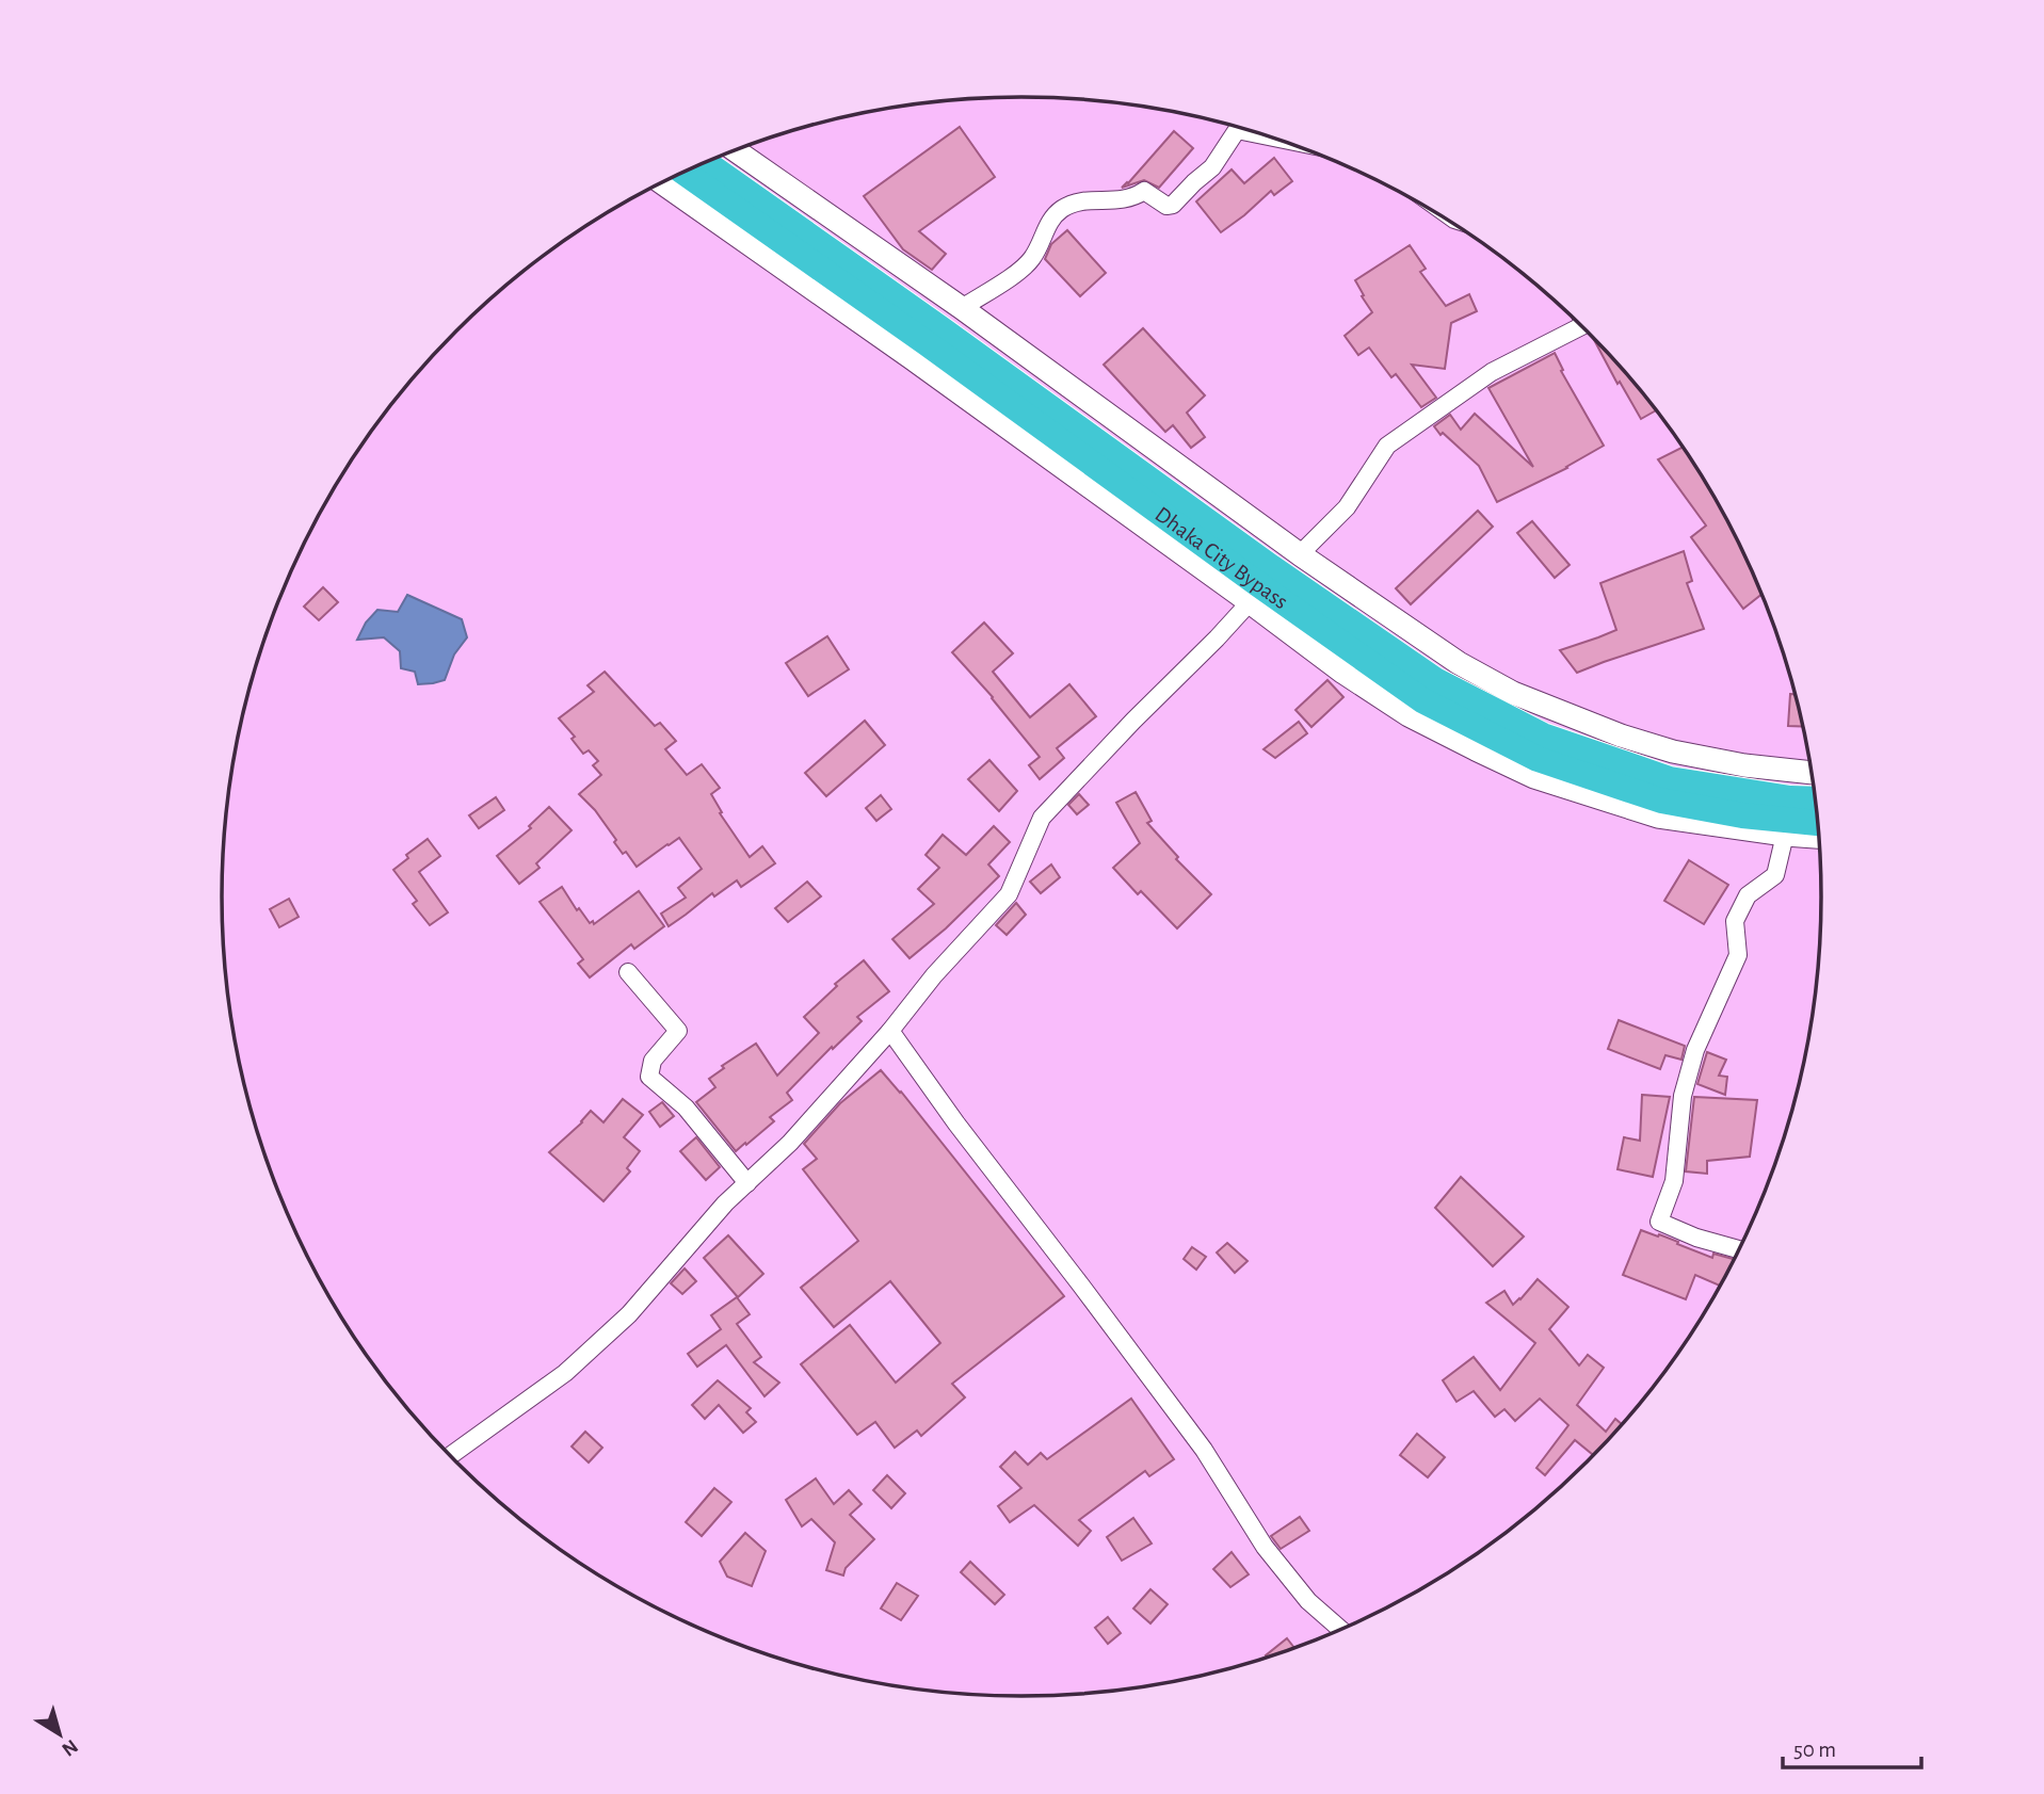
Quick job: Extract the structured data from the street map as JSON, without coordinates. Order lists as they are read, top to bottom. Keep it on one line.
{"streets":{"highway":["Dhaka City Bypass"]},"scale_bar":"50 m","north":"bottom right"}
